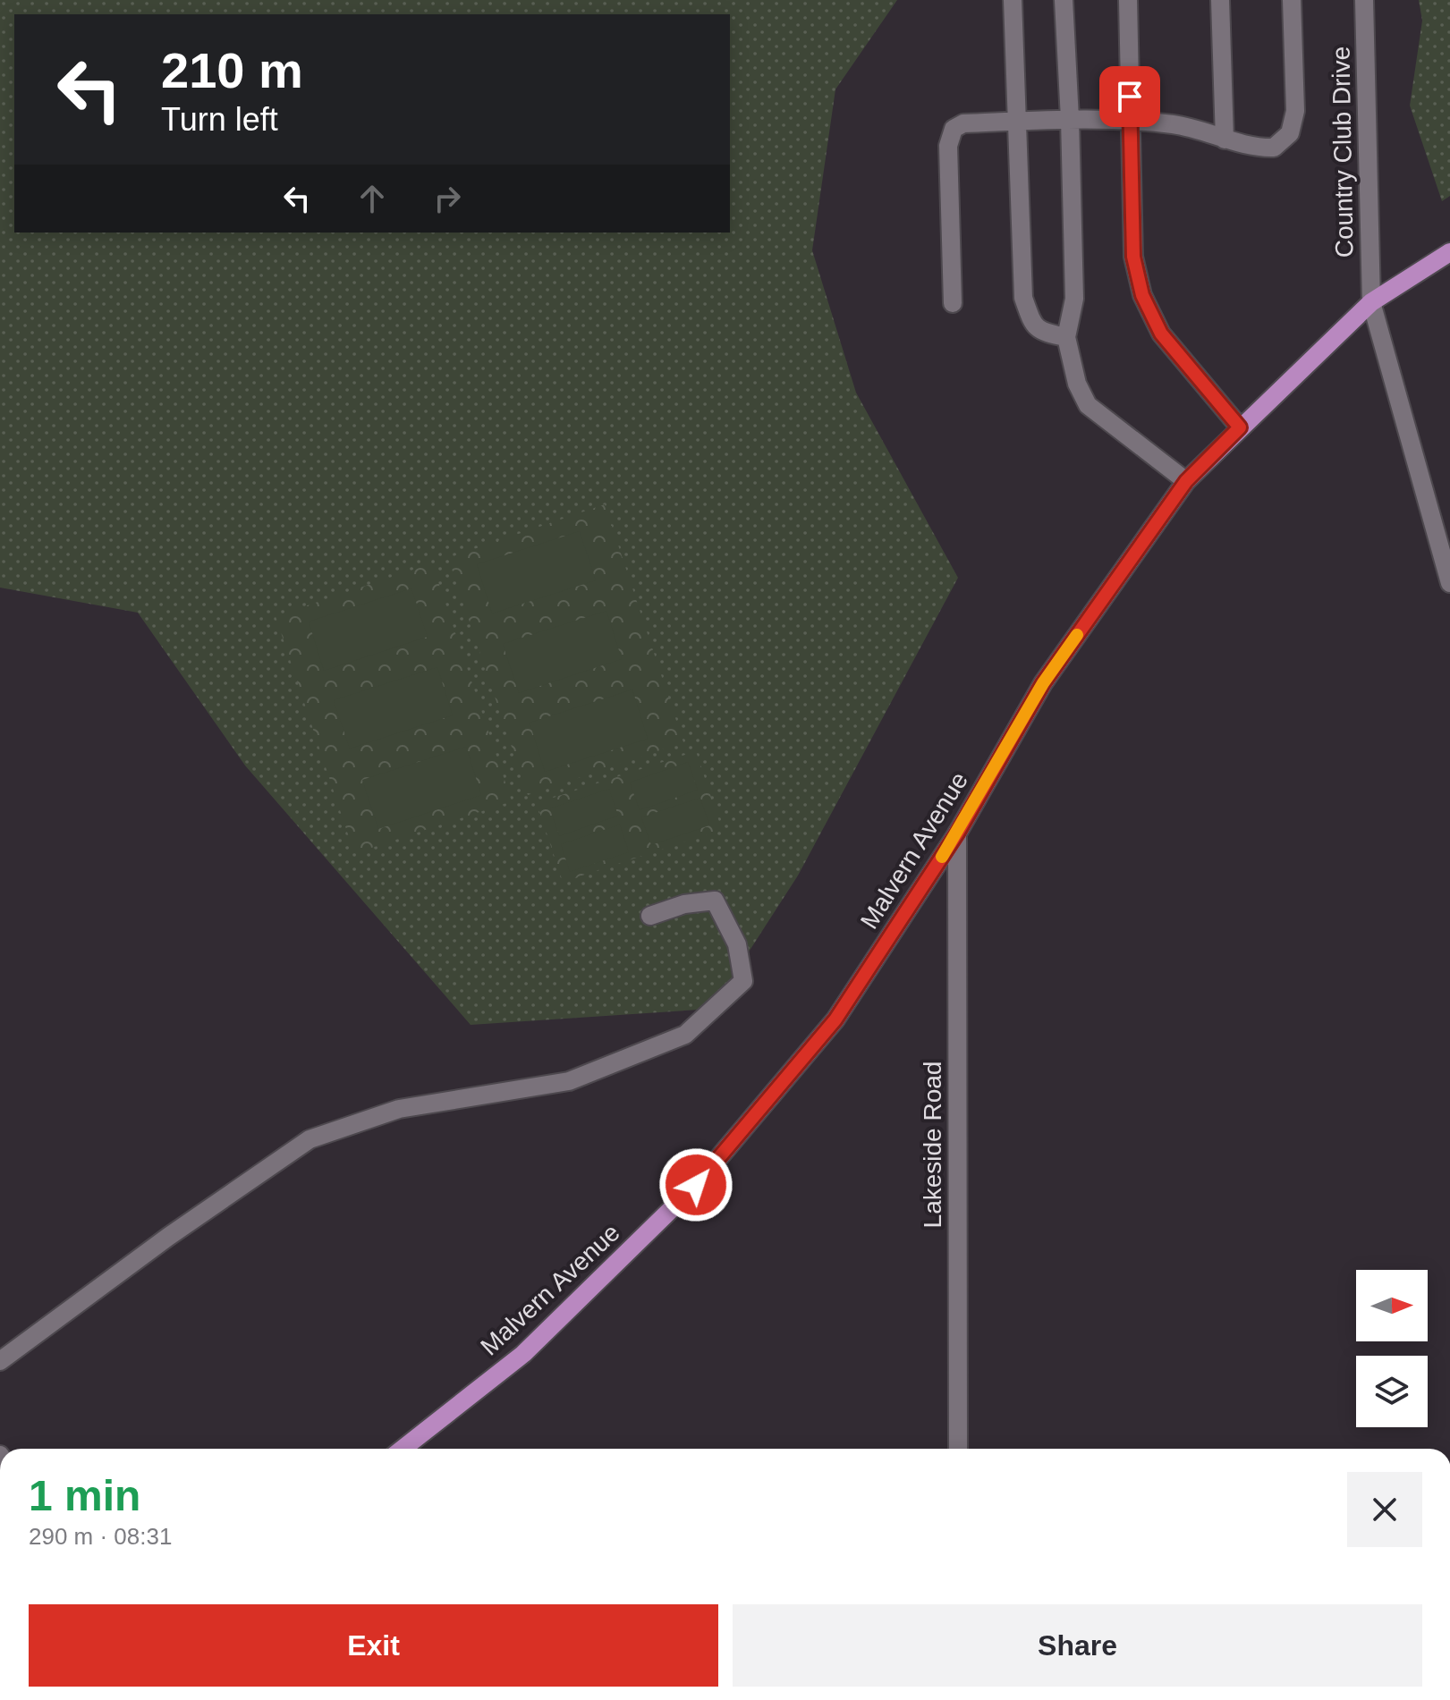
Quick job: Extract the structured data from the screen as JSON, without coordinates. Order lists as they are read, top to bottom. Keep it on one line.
{"streets":{"main road":["Malvern Avenue"],"street":["Country Club Drive","Lakeside Road"]},"crossings":[["Country Club Drive","Malvern Avenue"],["Malvern Avenue","Lakeside Road"]],"north":"right","page":{"turn":["210 m","Turn left"],"heading":["1 min","290 m · 08:31"],"buttons":["Exit","Share"]}}
